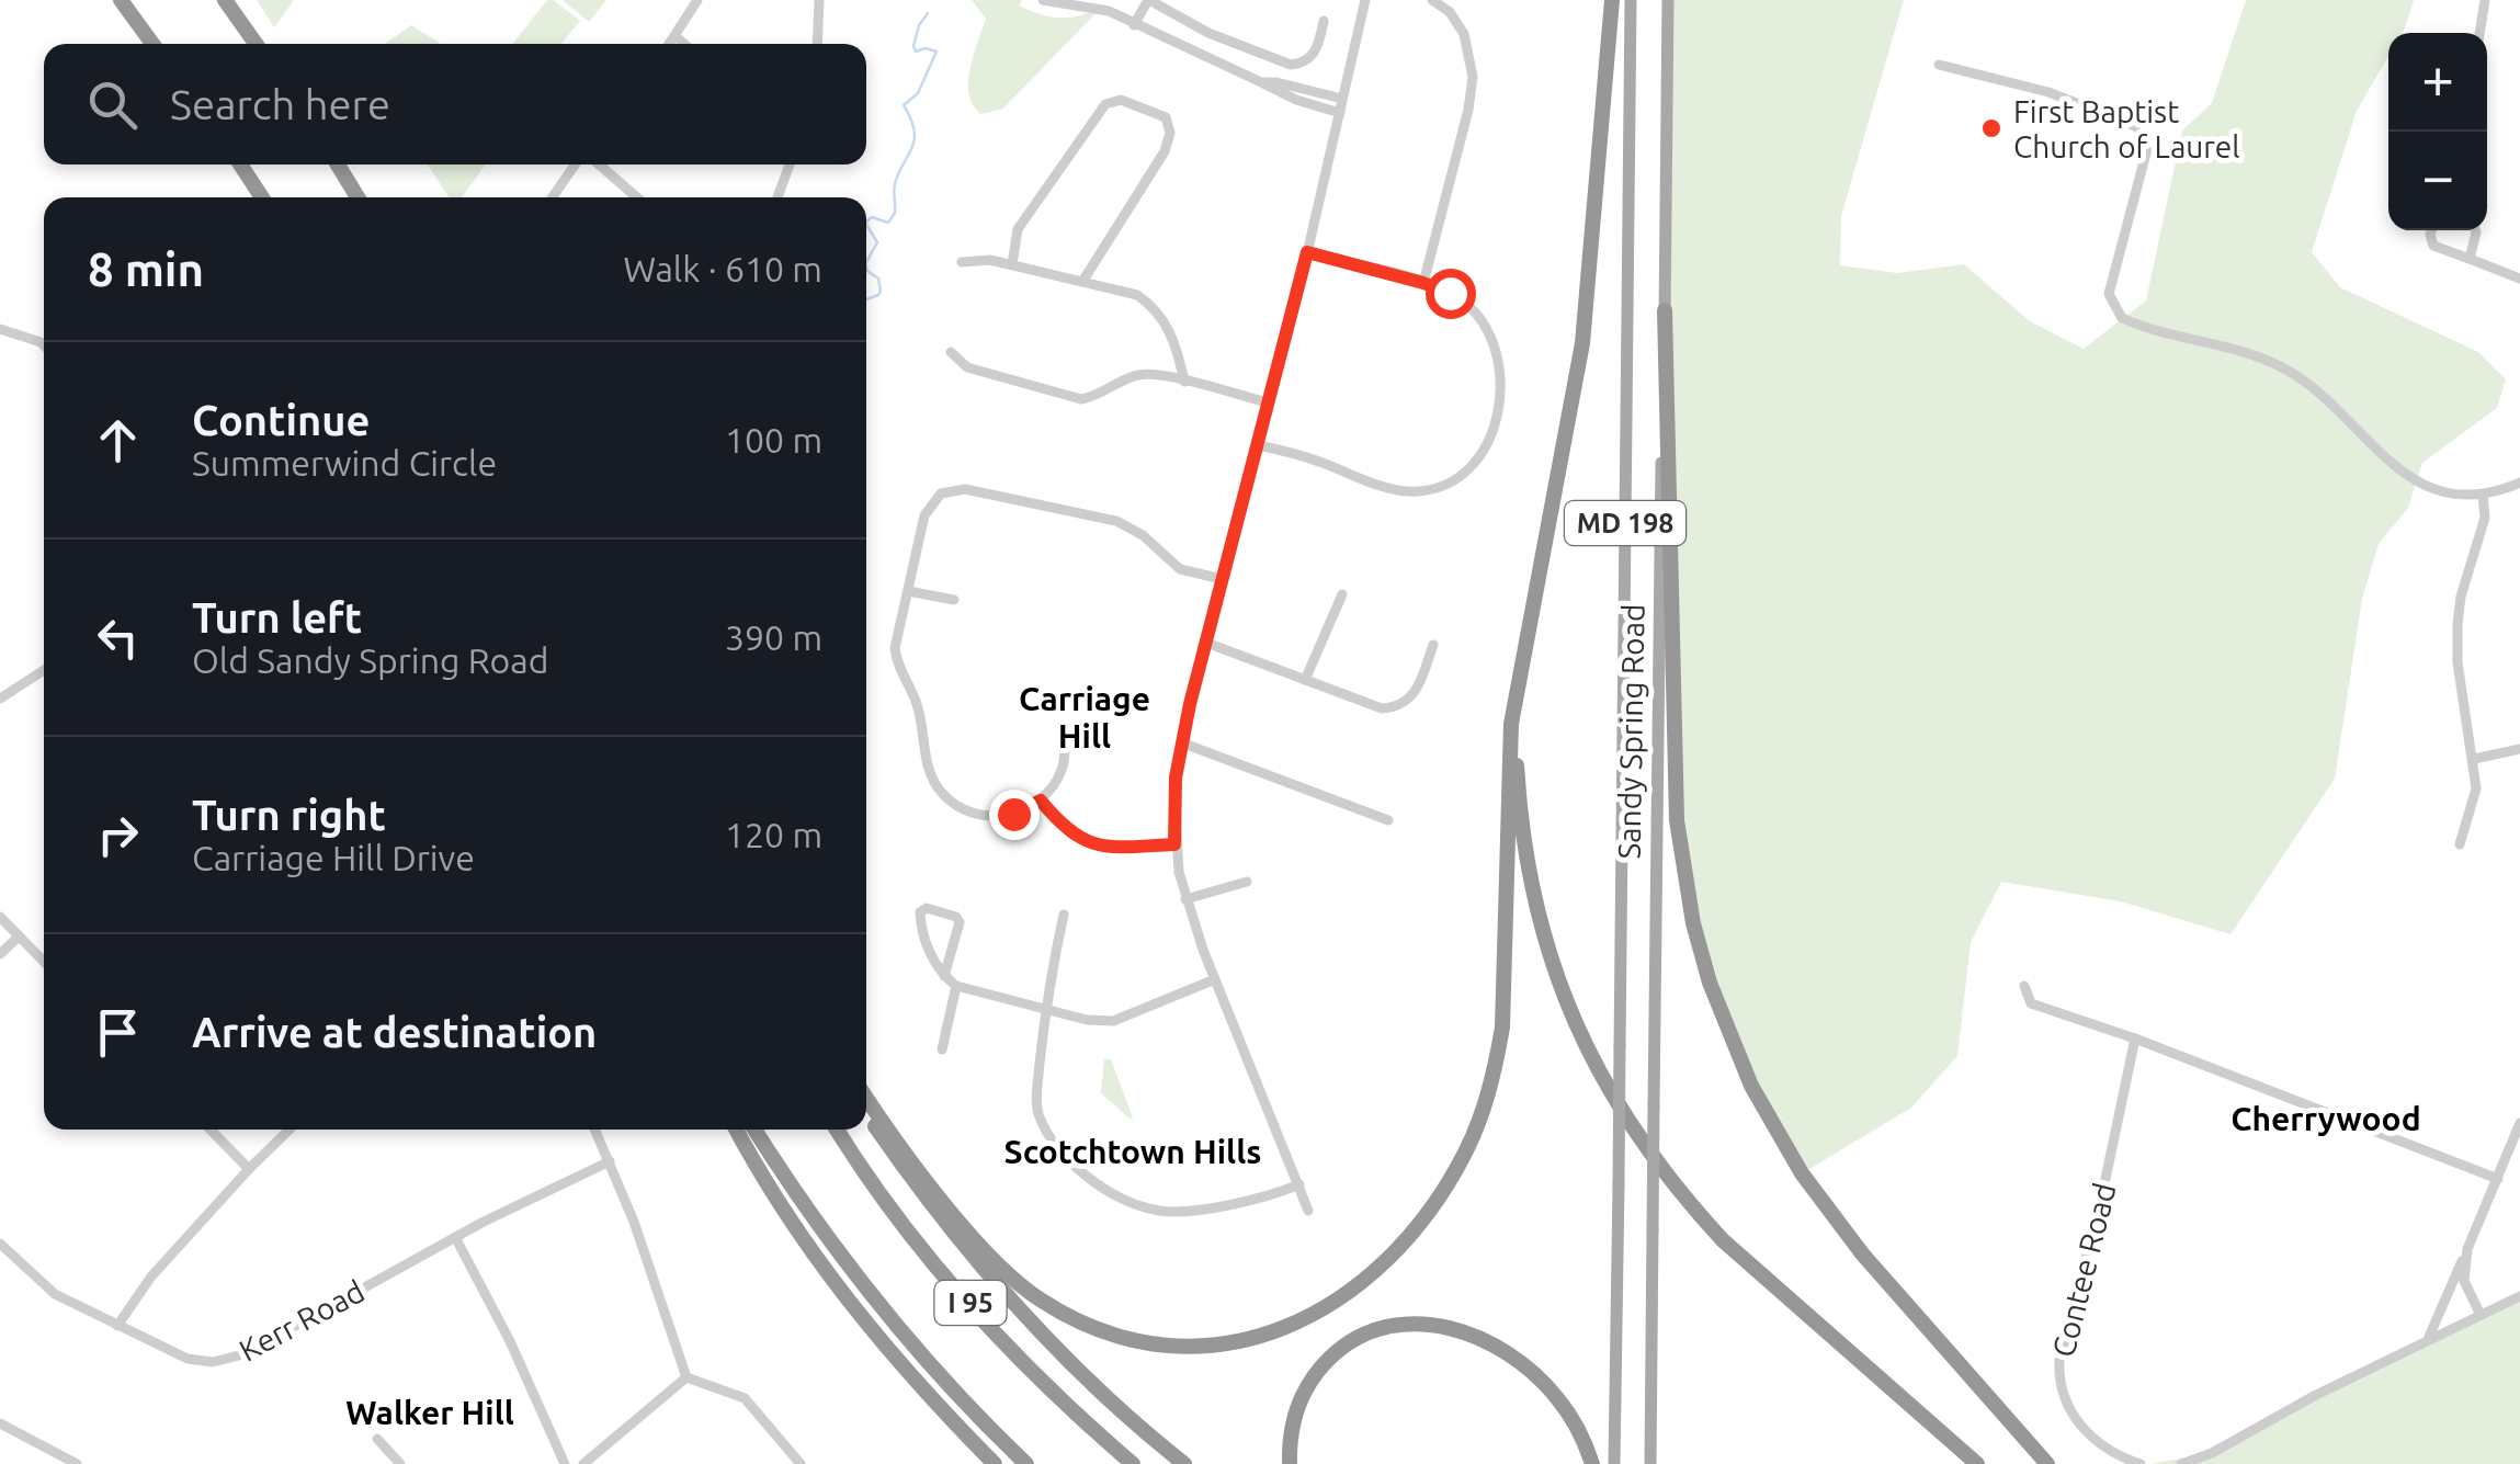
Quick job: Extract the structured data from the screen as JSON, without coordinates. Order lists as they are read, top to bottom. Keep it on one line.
{"streets":{"highway":["I 95"],"main road":["MD 198","Sandy Spring Road"],"street":["Contee Road","Kerr Road"]},"districts":["Carriage Hill","Cherrywood","Scotchtown Hills","Walker Hill"],"places":["First Baptist Church of Laurel"],"page":{"map_buttons":["+","−"],"search":"Search here","heading":["8 min","Walk · 610 m"],"list":[["Continue","Summerwind Circle","100 m"],["Turn left","Old Sandy Spring Road","390 m"],["Turn right","Carriage Hill Drive","120 m"],"Arrive at destination"]}}
